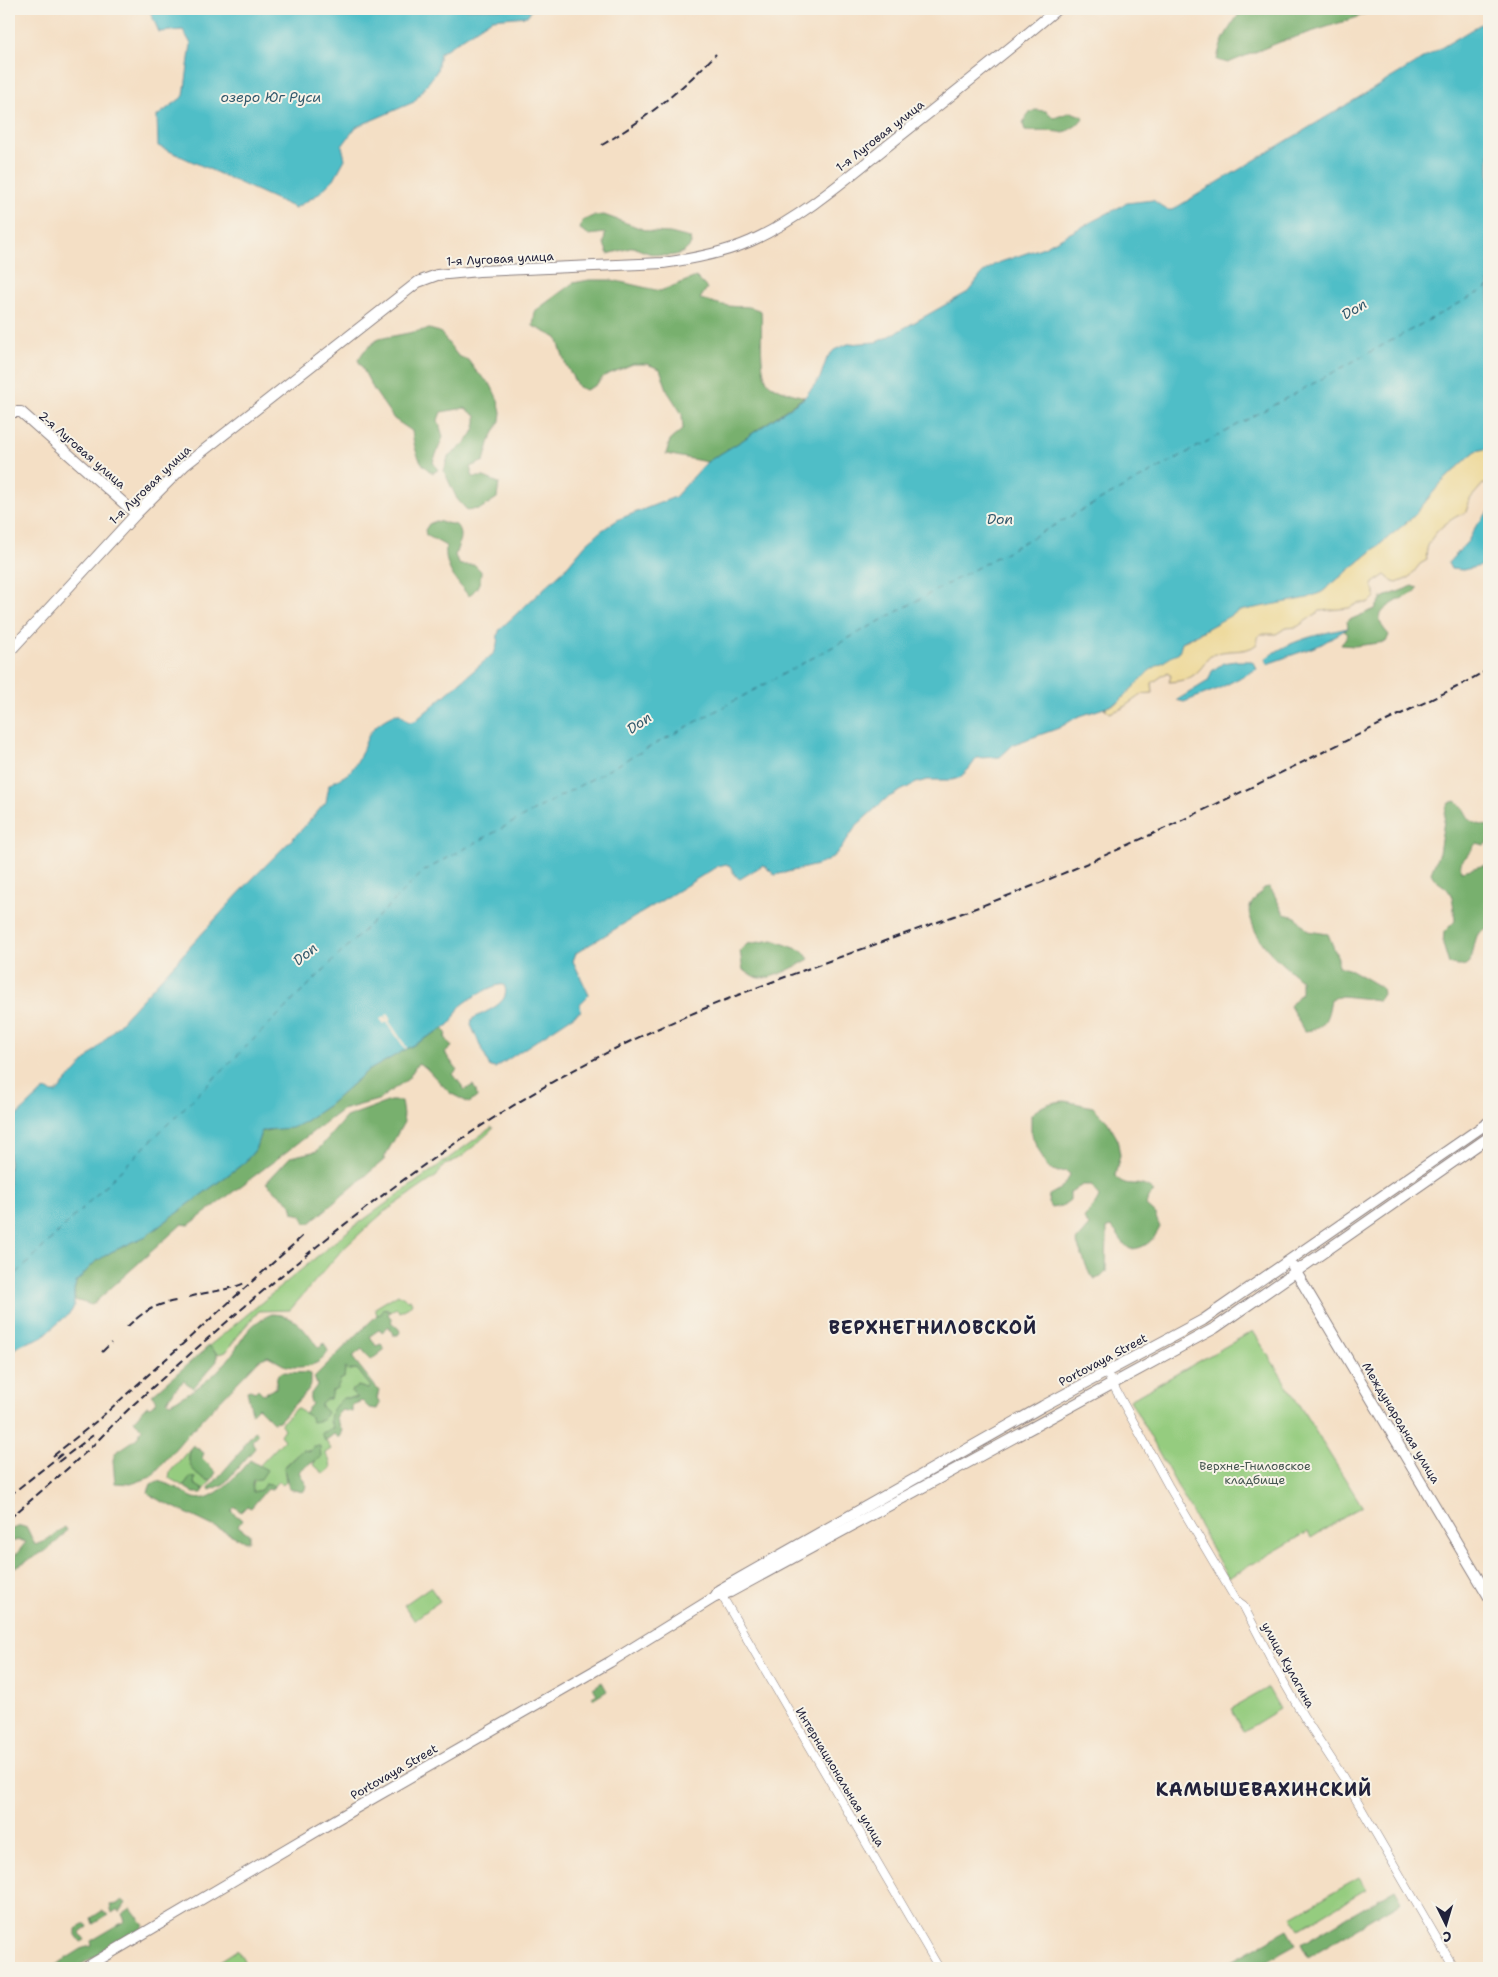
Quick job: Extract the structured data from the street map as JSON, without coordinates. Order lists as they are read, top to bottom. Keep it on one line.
{"streets":{"main road":["1-я Луговая улица","2-я Луговая улица","Portovaya Street","Международная улица"],"street":["улица Кулагина","Интернациональная улица"]},"crossings":[["1-я Луговая улица","2-я Луговая улица"],["Portovaya Street","Международная улица"],["Portovaya Street","улица Кулагина"],["Portovaya Street","Интернациональная улица"]],"districts":["ВЕРХНЕГНИЛОВСКОЙ","КАМЫШЕВАХИНСКИЙ"],"water":["озеро Юг Руси","Don"],"parks":["Верхне-Гниловское кладбище"],"north":"bottom"}
